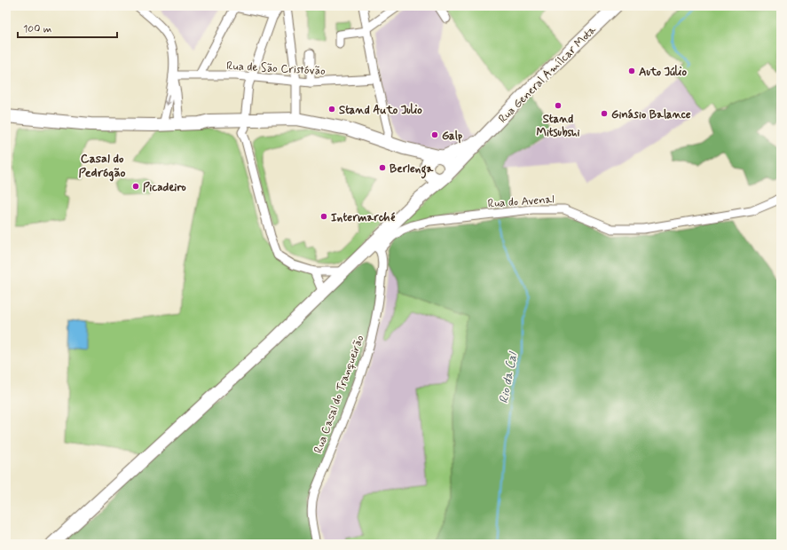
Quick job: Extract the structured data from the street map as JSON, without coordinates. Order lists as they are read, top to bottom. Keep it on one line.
{"streets":{"main road":["Rua General Amílcar Mota"],"street":["Rua de São Cristóvão","Rua do Avenal","Rua Casal do Tranqueirão"]},"crossings":[["Rua General Amílcar Mota","Rua do Avenal"],["Rua General Amílcar Mota","Rua Casal do Tranqueirão"],["Rua do Avenal","Rua Casal do Tranqueirão"]],"districts":["Casal do Pedrógão"],"water":["Rio da Cal"],"places":["Auto Júlio","Stand Mitsubshi","Stand Auto Julio","Ginásio Balance","Galp","Berlenga","Picadeiro","Intermarché"],"scale_bar":"100 m"}
